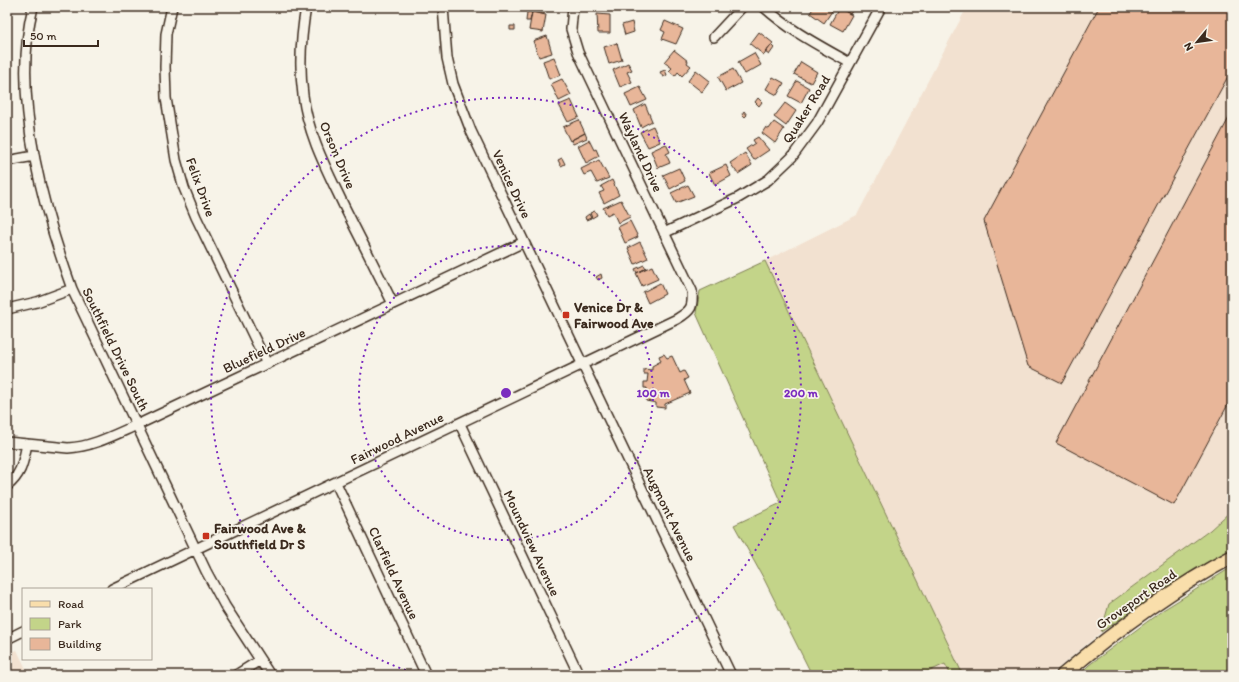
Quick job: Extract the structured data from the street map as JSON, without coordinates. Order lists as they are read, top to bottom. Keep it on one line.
{"streets":{"main road":["Groveport Road"],"street":["Quaker Road","Wayland Drive","Orson Drive","Venice Drive","Felix Drive","Southfield Drive South","Bluefield Drive","Fairwood Avenue","Augmont Avenue","Moundview Avenue","Clarfield Avenue"]},"crossings":[["Quaker Road","Wayland Drive"],["Wayland Drive","Fairwood Avenue"],["Orson Drive","Bluefield Drive"],["Venice Drive","Bluefield Drive"],["Venice Drive","Fairwood Avenue"],["Venice Drive","Augmont Avenue"],["Felix Drive","Bluefield Drive"],["Southfield Drive South","Bluefield Drive"],["Southfield Drive South","Fairwood Avenue"],["Fairwood Avenue","Augmont Avenue"],["Fairwood Avenue","Moundview Avenue"],["Fairwood Avenue","Clarfield Avenue"]],"places":{"transit":["Venice Dr & Fairwood Ave","Fairwood Ave & Southfield Dr S"]},"legend":["Road","Park","Building"],"scale_bar":"50 m","north":"bottom left","rings":["100 m","200 m"]}
